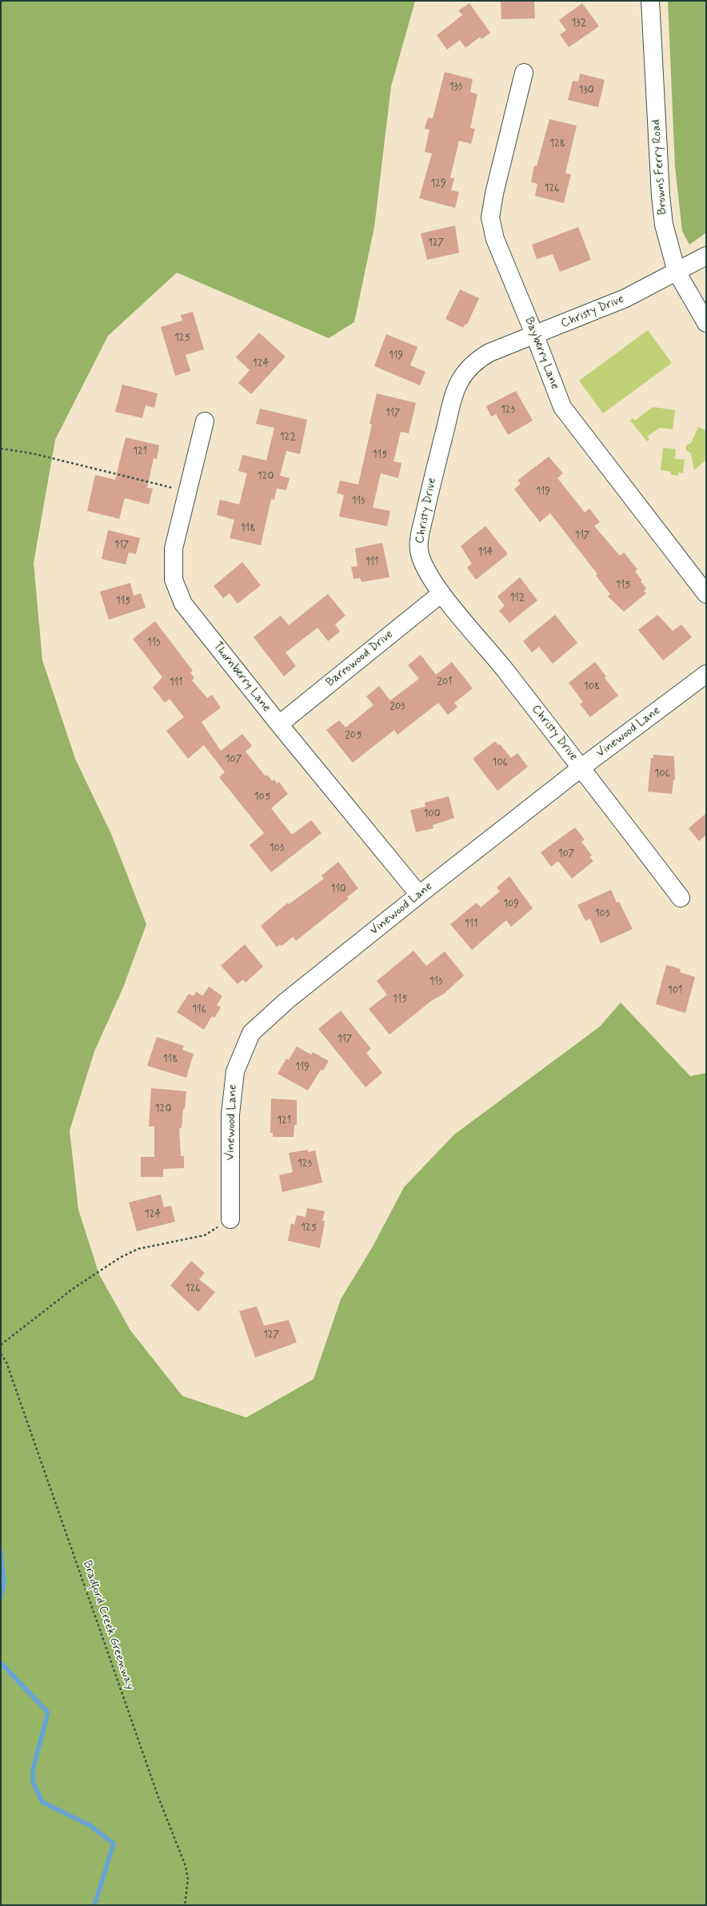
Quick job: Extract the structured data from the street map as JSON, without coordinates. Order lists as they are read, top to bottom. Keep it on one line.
{"streets":{"street":["Browns Ferry Road","Christy Drive","Bayberry Lane","Barrowood Drive","Thornberry Lane","Vinewood Lane"],"path":["Bradford Creek Greenway"]},"crossings":[["Browns Ferry Road","Christy Drive"],["Christy Drive","Bayberry Lane"],["Christy Drive","Barrowood Drive"],["Christy Drive","Vinewood Lane"],["Barrowood Drive","Thornberry Lane"],["Thornberry Lane","Vinewood Lane"]],"house_numbers":["132","133","130","128","129","126","127","125","119","124","123","117","122","121","115","120","119","113","118","117","117","114","111","115","112","115","113","201","111","108","203","205","107","106","106","105","100","103","107","110","109","103","111","113","101","115","116","117","118","119","120","121","123","124","125","126","127"]}
